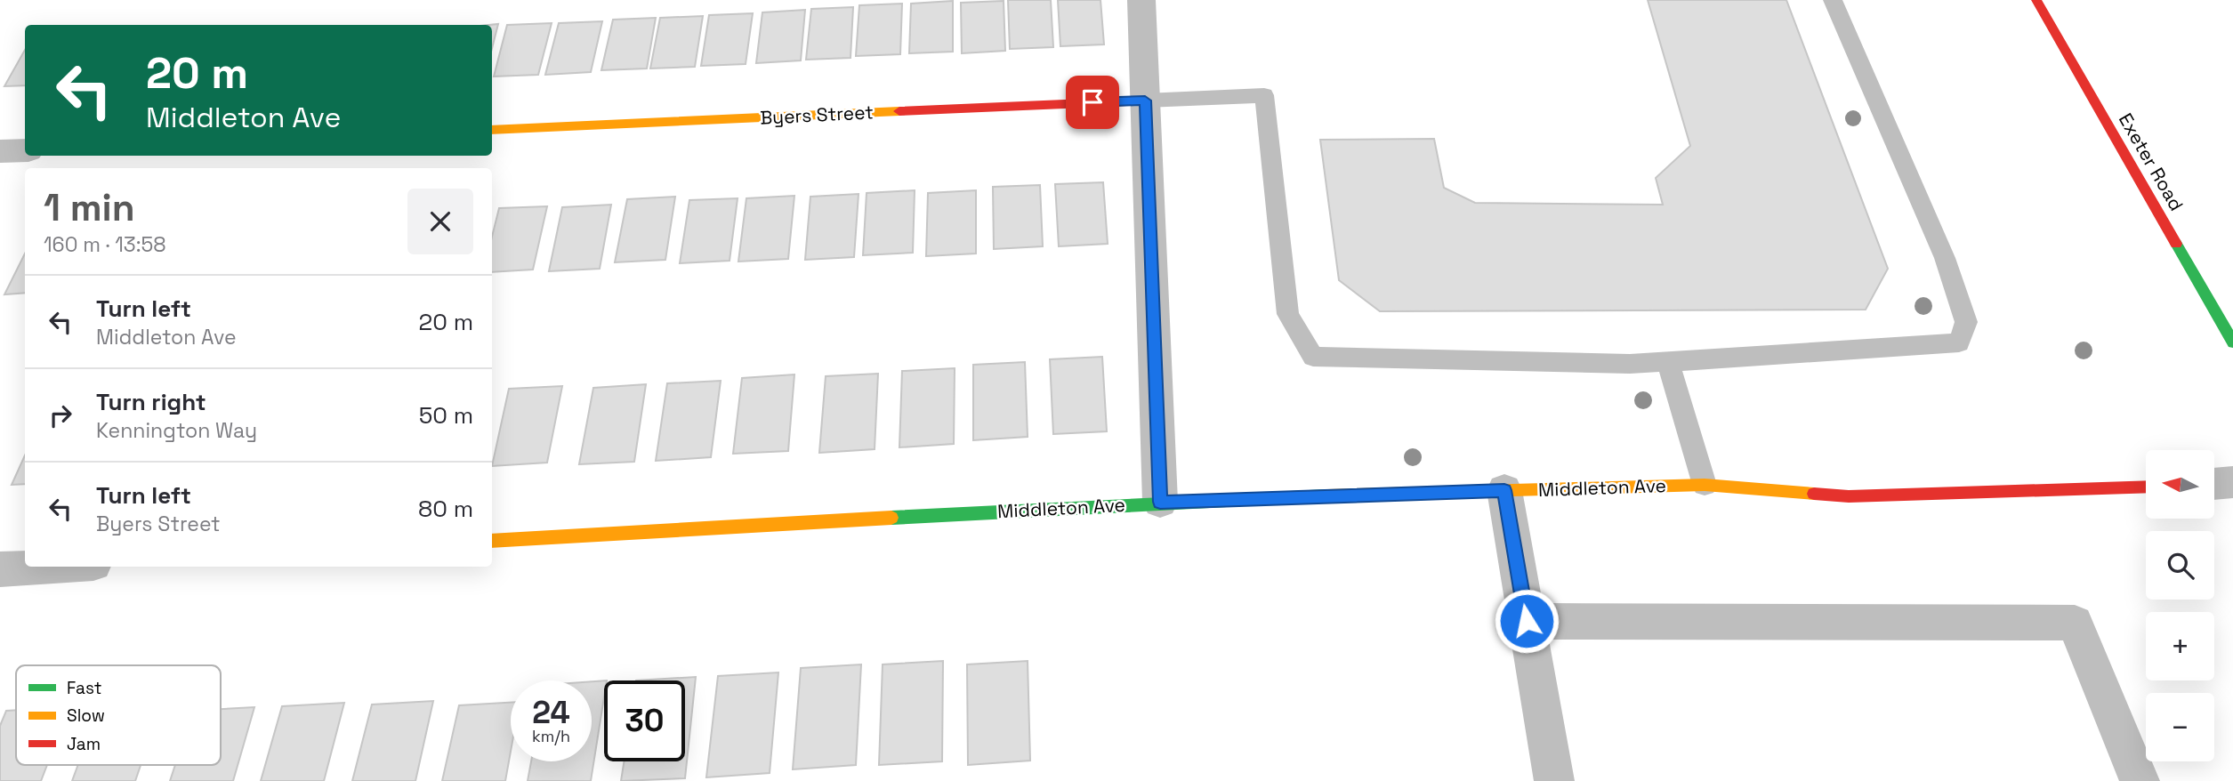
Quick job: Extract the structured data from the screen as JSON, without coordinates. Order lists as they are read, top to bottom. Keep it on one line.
{"streets":{"street":["Byers Street","Exeter Road","Middleton Ave"]},"legend":["Fast","Slow","Jam"],"north":"left","page":{"turn":["20 m","Middleton Ave"],"heading":["1 min","160 m · 13:58"],"list":[{"name":"Turn left","note":"Middleton Ave","value":"20 m"},{"name":"Turn right","note":"Kennington Way","value":"50 m"},{"name":"Turn left","note":"Byers Street","value":"80 m"}],"map_buttons":["+","−"],"speed":"24 km/h","limit":"30"}}
